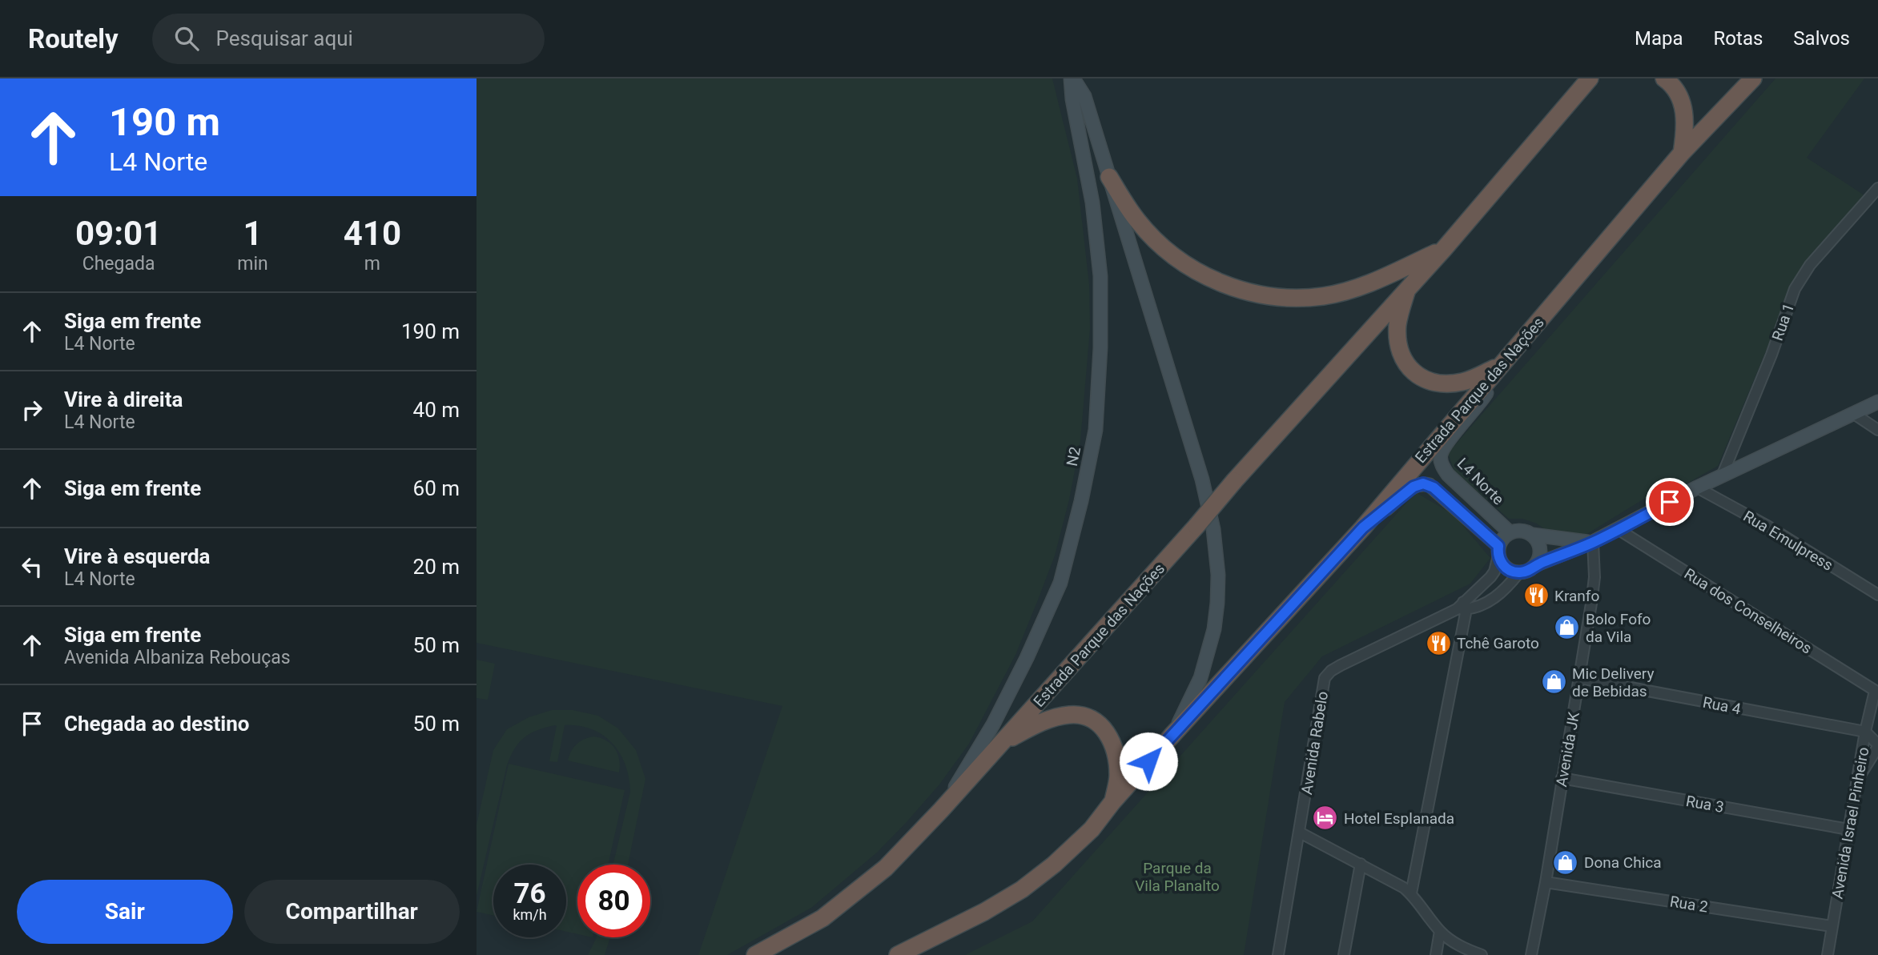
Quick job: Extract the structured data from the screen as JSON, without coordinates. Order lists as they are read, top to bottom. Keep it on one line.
{"streets":{"highway":["Estrada Parque das Nações"],"main road":["N2","L4 Norte"],"street":["Rua 1","Rua Emulpress","Rua dos Conselheiros","Rua 4","Avenida Rabelo","Avenida JK","Rua 3","Avenida Israel Pinheiro","Rua 2"]},"crossings":[["Estrada Parque das Nações","N2"],["Estrada Parque das Nações","L4 Norte"],["Rua dos Conselheiros","Avenida Israel Pinheiro"],["Rua 4","Avenida JK"],["Rua 4","Avenida Israel Pinheiro"],["Avenida JK","Rua 3"],["Avenida JK","Rua 2"],["Rua 3","Avenida Israel Pinheiro"],["Avenida Israel Pinheiro","Rua 2"]],"parks":["Parque da Vila Planalto"],"places":{"restaurant":["Kranfo","Tchê Garoto"],"shop":["Bolo Fofo da Vila","Mic Delivery de Bebidas","Dona Chica"],"hotel":["Hotel Esplanada"]},"page":{"header":"Routely","search":"Pesquisar aqui","nav":["Mapa","Rotas","Salvos"],"turn":["190 m","L4 Norte"],"eta":["09:01","Chegada","1","min","410","m"],"list":[{"name":"Siga em frente","note":"L4 Norte","value":"190 m"},{"name":"Vire à direita","note":"L4 Norte","value":"40 m"},{"name":"Siga em frente","value":"60 m"},{"name":"Vire à esquerda","note":"L4 Norte","value":"20 m"},{"name":"Siga em frente","note":"Avenida Albaniza Rebouças","value":"50 m"},{"name":"Chegada ao destino","value":"50 m"}],"speed":"76 km/h","limit":"80","buttons":["Sair","Compartilhar"]}}
